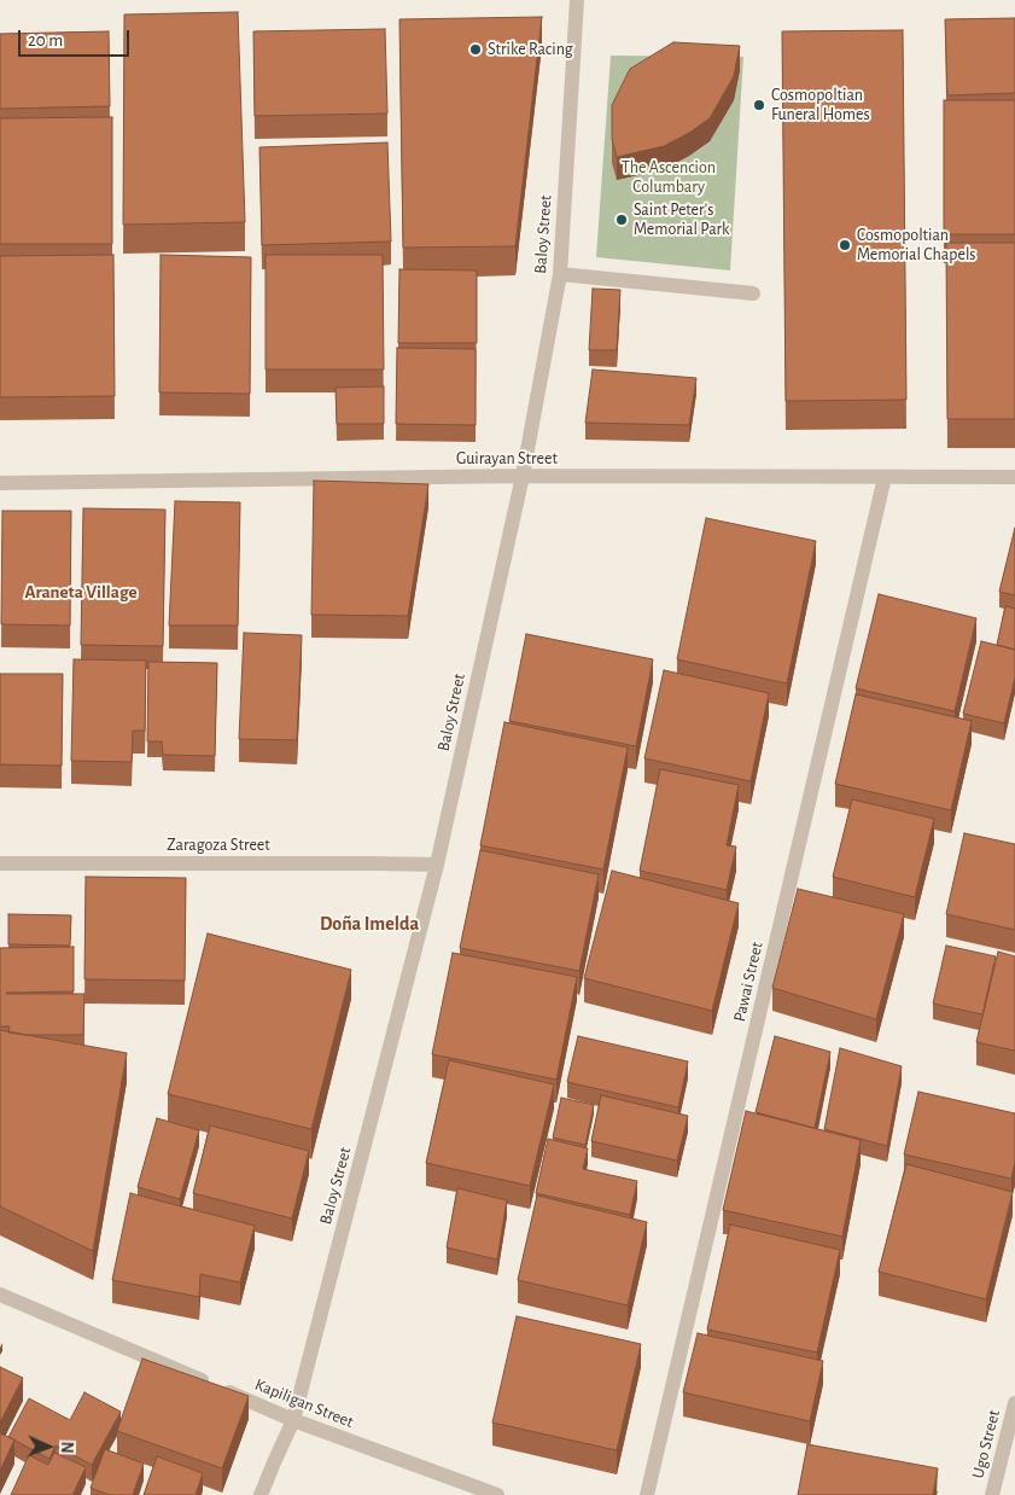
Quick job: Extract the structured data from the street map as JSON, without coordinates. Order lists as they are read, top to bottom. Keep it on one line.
{"streets":{"street":["Baloy Street","Guirayan Street","Zaragoza Street","Pawai Street","Kapiligan Street","Ugo Street"]},"crossings":[["Baloy Street","Guirayan Street"],["Baloy Street","Zaragoza Street"],["Baloy Street","Kapiligan Street"],["Guirayan Street","Pawai Street"]],"districts":["Araneta Village","Doña Imelda"],"parks":["The Ascencion Columbary"],"places":["Strike Racing","Cosmopoltian Funeral Homes","Saint Peter's Memorial Park","Cosmopoltian Memorial Chapels"],"scale_bar":"20 m","north":"right"}
